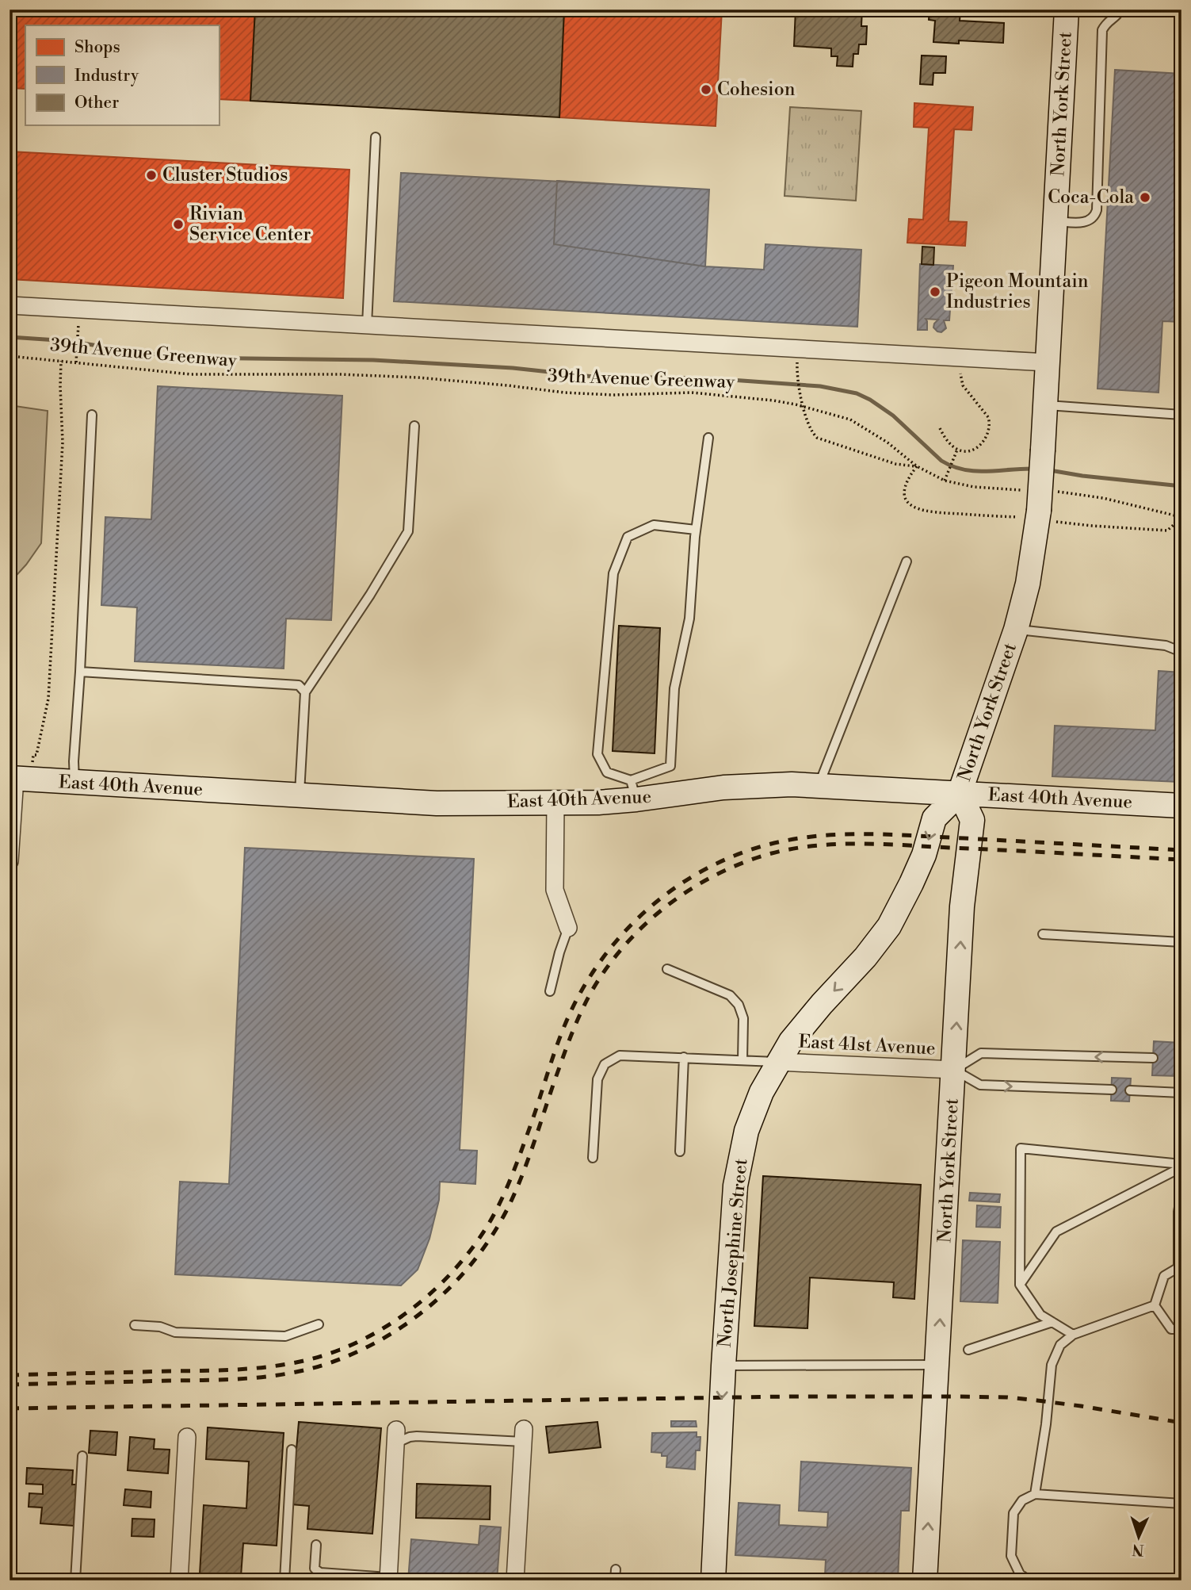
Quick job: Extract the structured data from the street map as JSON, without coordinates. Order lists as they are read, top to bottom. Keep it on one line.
{"streets":{"main road":["North York Street","East 40th Avenue","North Josephine Street"],"street":["East 41st Avenue"],"path":["39th Avenue Greenway"]},"crossings":[["North York Street","39th Avenue Greenway"],["North York Street","East 40th Avenue"],["North York Street","East 41st Avenue"],["North York Street","North Josephine Street"],["East 40th Avenue","North Josephine Street"],["East 41st Avenue","North Josephine Street"]],"one_way":["North York Street","North Josephine Street"],"places":["Cohesion","Cluster Studios","Coca-Cola","Rivian Service Center","Pigeon Mountain Industries"],"legend":["Shops","Industry","Other"],"north":"bottom"}
